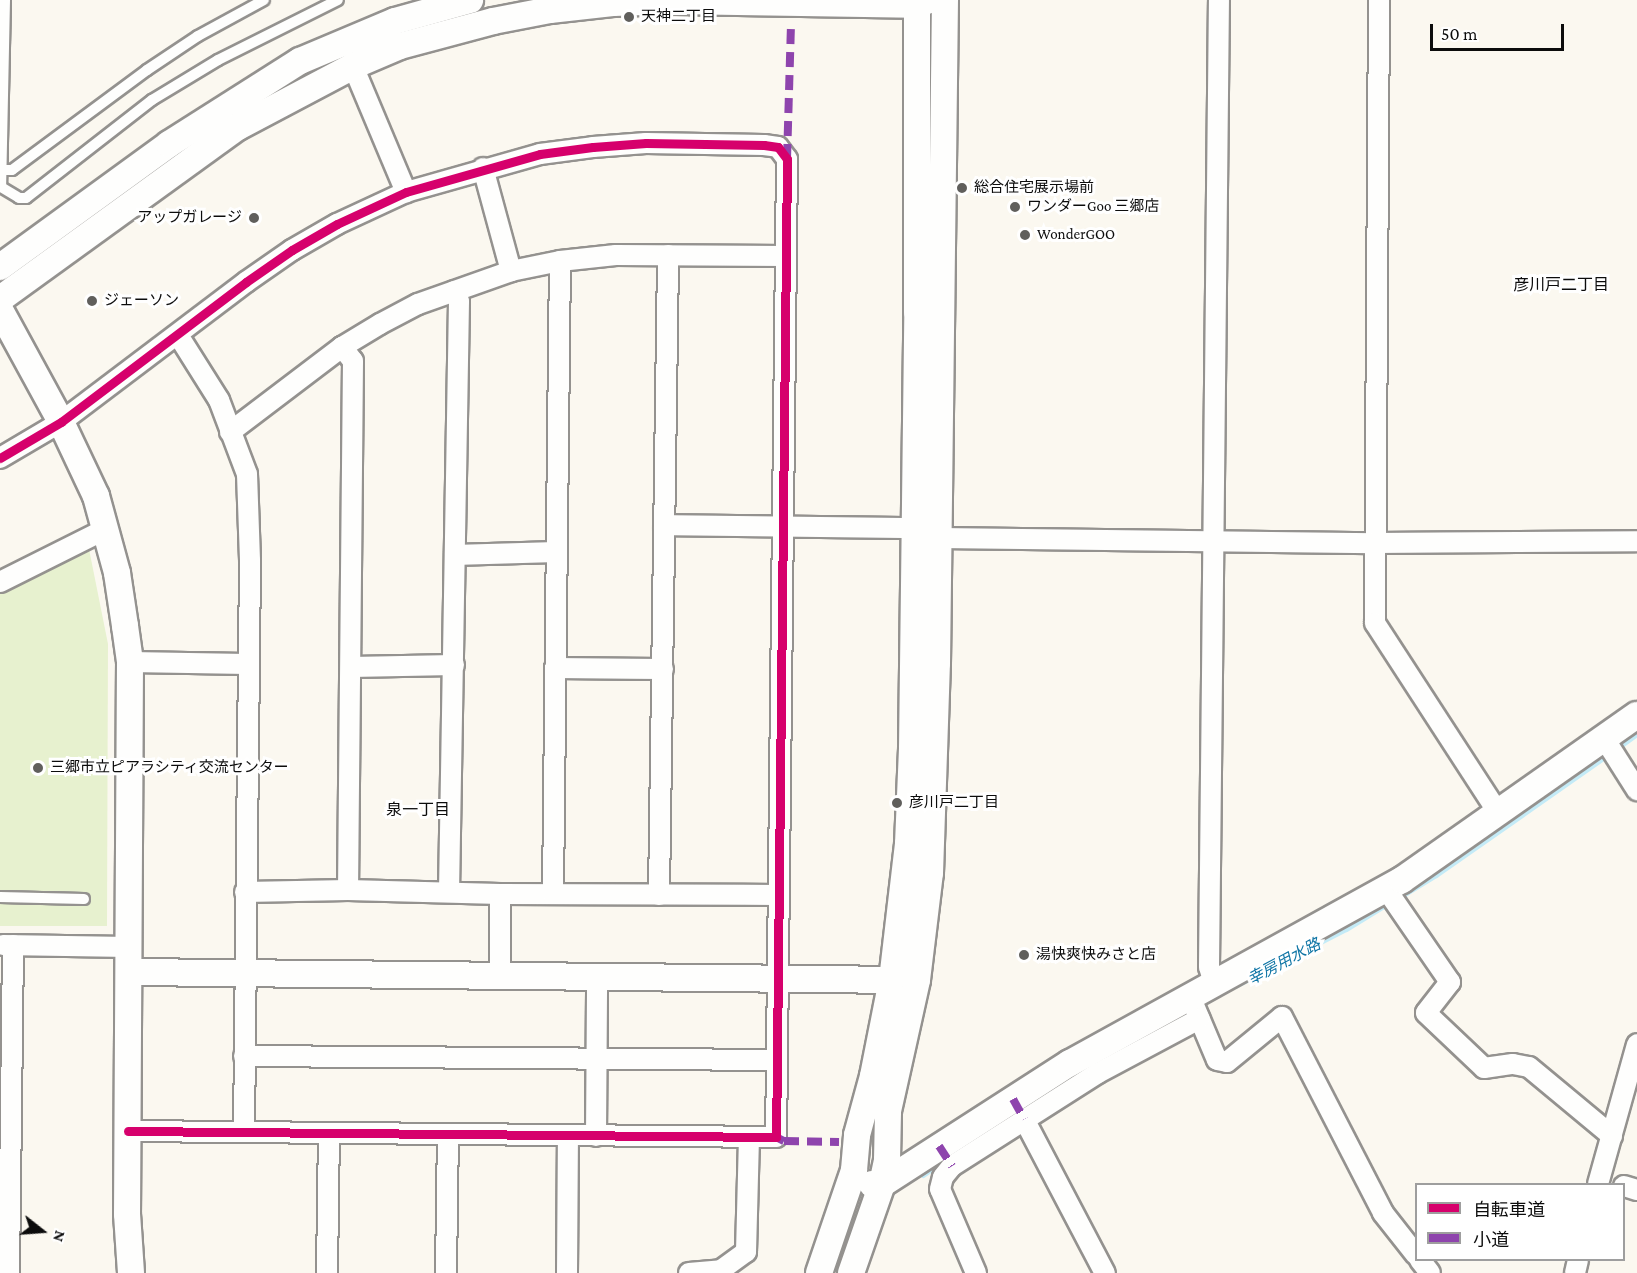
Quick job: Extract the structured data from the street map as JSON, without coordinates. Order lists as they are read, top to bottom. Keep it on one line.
{"districts":["彦川戸二丁目","泉一丁目"],"water":["幸房用水路"],"places":["天神二丁目","総合住宅展示場前","ワンダーGoo 三郷店","アップガレージ","WonderGOO","ジェーソン","三郷市立ピアラシティ交流センター","彦川戸二丁目","湯快爽快みさと店"],"legend":["自転車道","小道"],"scale_bar":"50 m","north":"right"}
